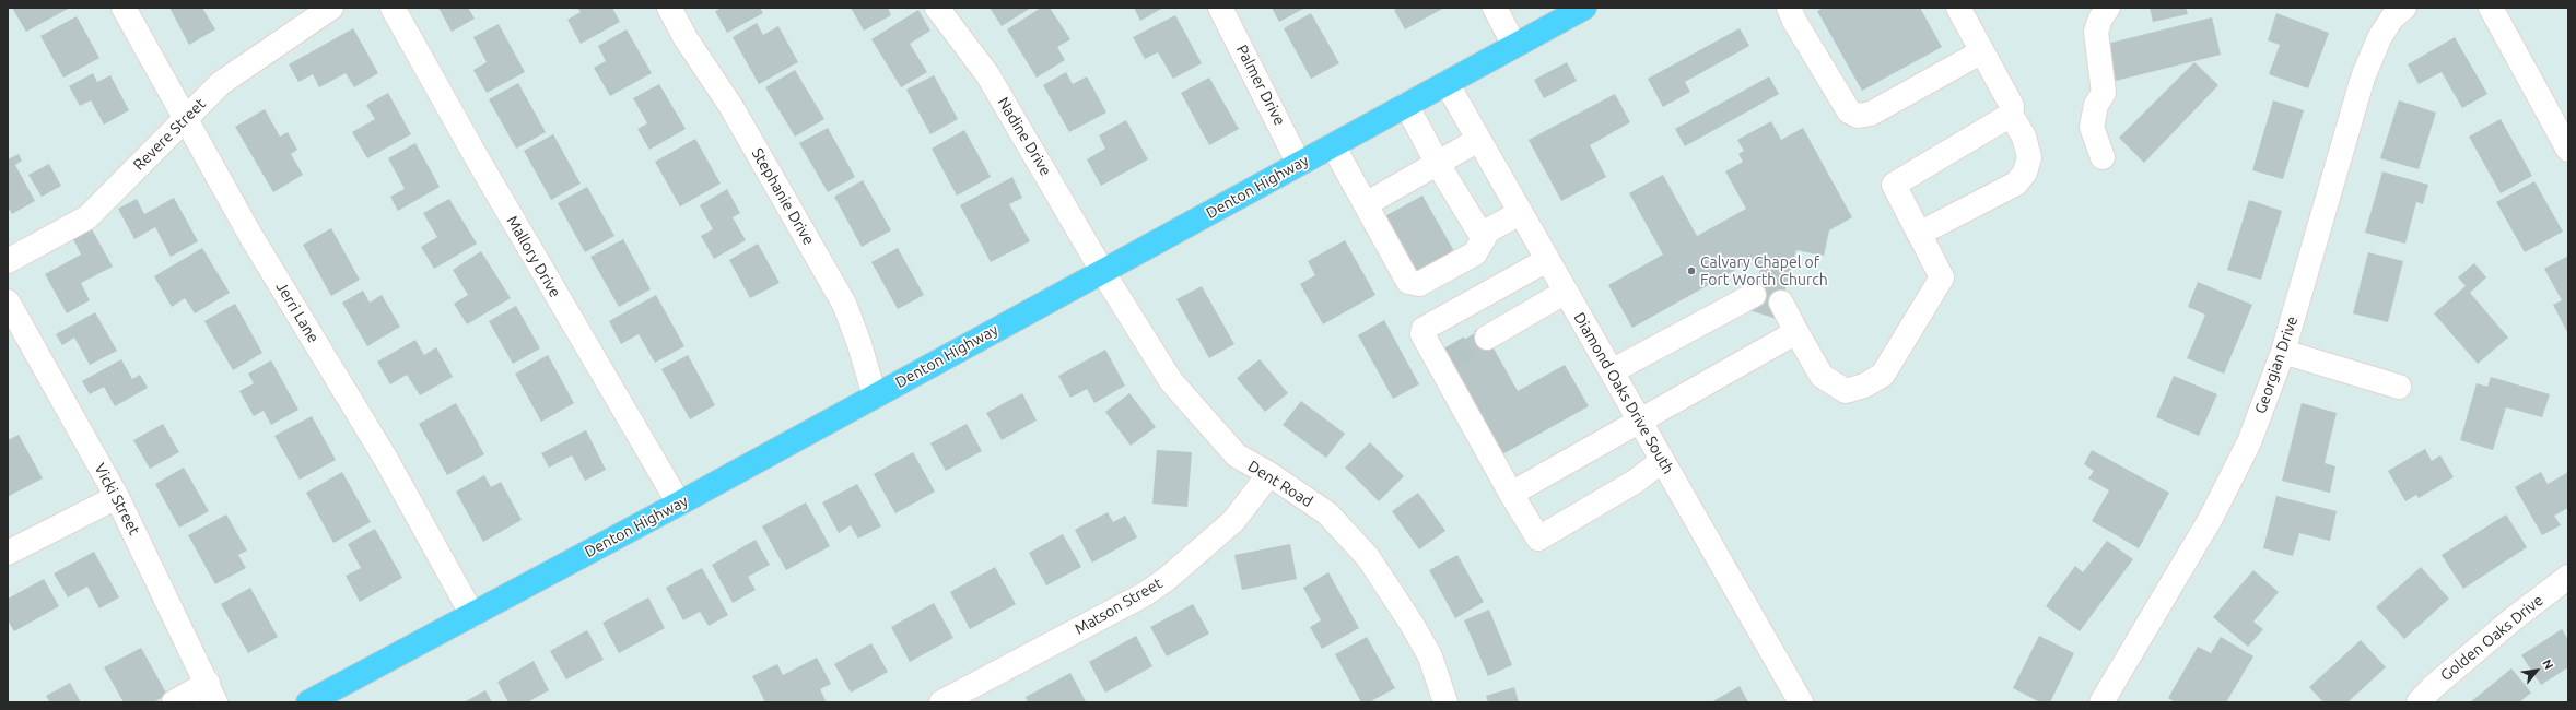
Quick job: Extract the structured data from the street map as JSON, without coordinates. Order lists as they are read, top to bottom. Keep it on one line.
{"streets":{"main road":["Denton Highway"],"street":["Palmer Drive","Revere Street","Nadine Drive","Stephanie Drive","Mallory Drive","Jerri Lane","Georgian Drive","Diamond Oaks Drive South","Dent Road","Vicki Street","Matson Street","Golden Oaks Drive"]},"crossings":[["Palmer Drive","Denton Highway"],["Revere Street","Jerri Lane"],["Nadine Drive","Denton Highway"],["Nadine Drive","Dent Road"],["Denton Highway","Stephanie Drive"],["Denton Highway","Mallory Drive"],["Denton Highway","Jerri Lane"],["Denton Highway","Diamond Oaks Drive South"],["Denton Highway","Dent Road"],["Dent Road","Matson Street"]],"places":["Calvary Chapel of Fort Worth Church"],"north":"top right"}
